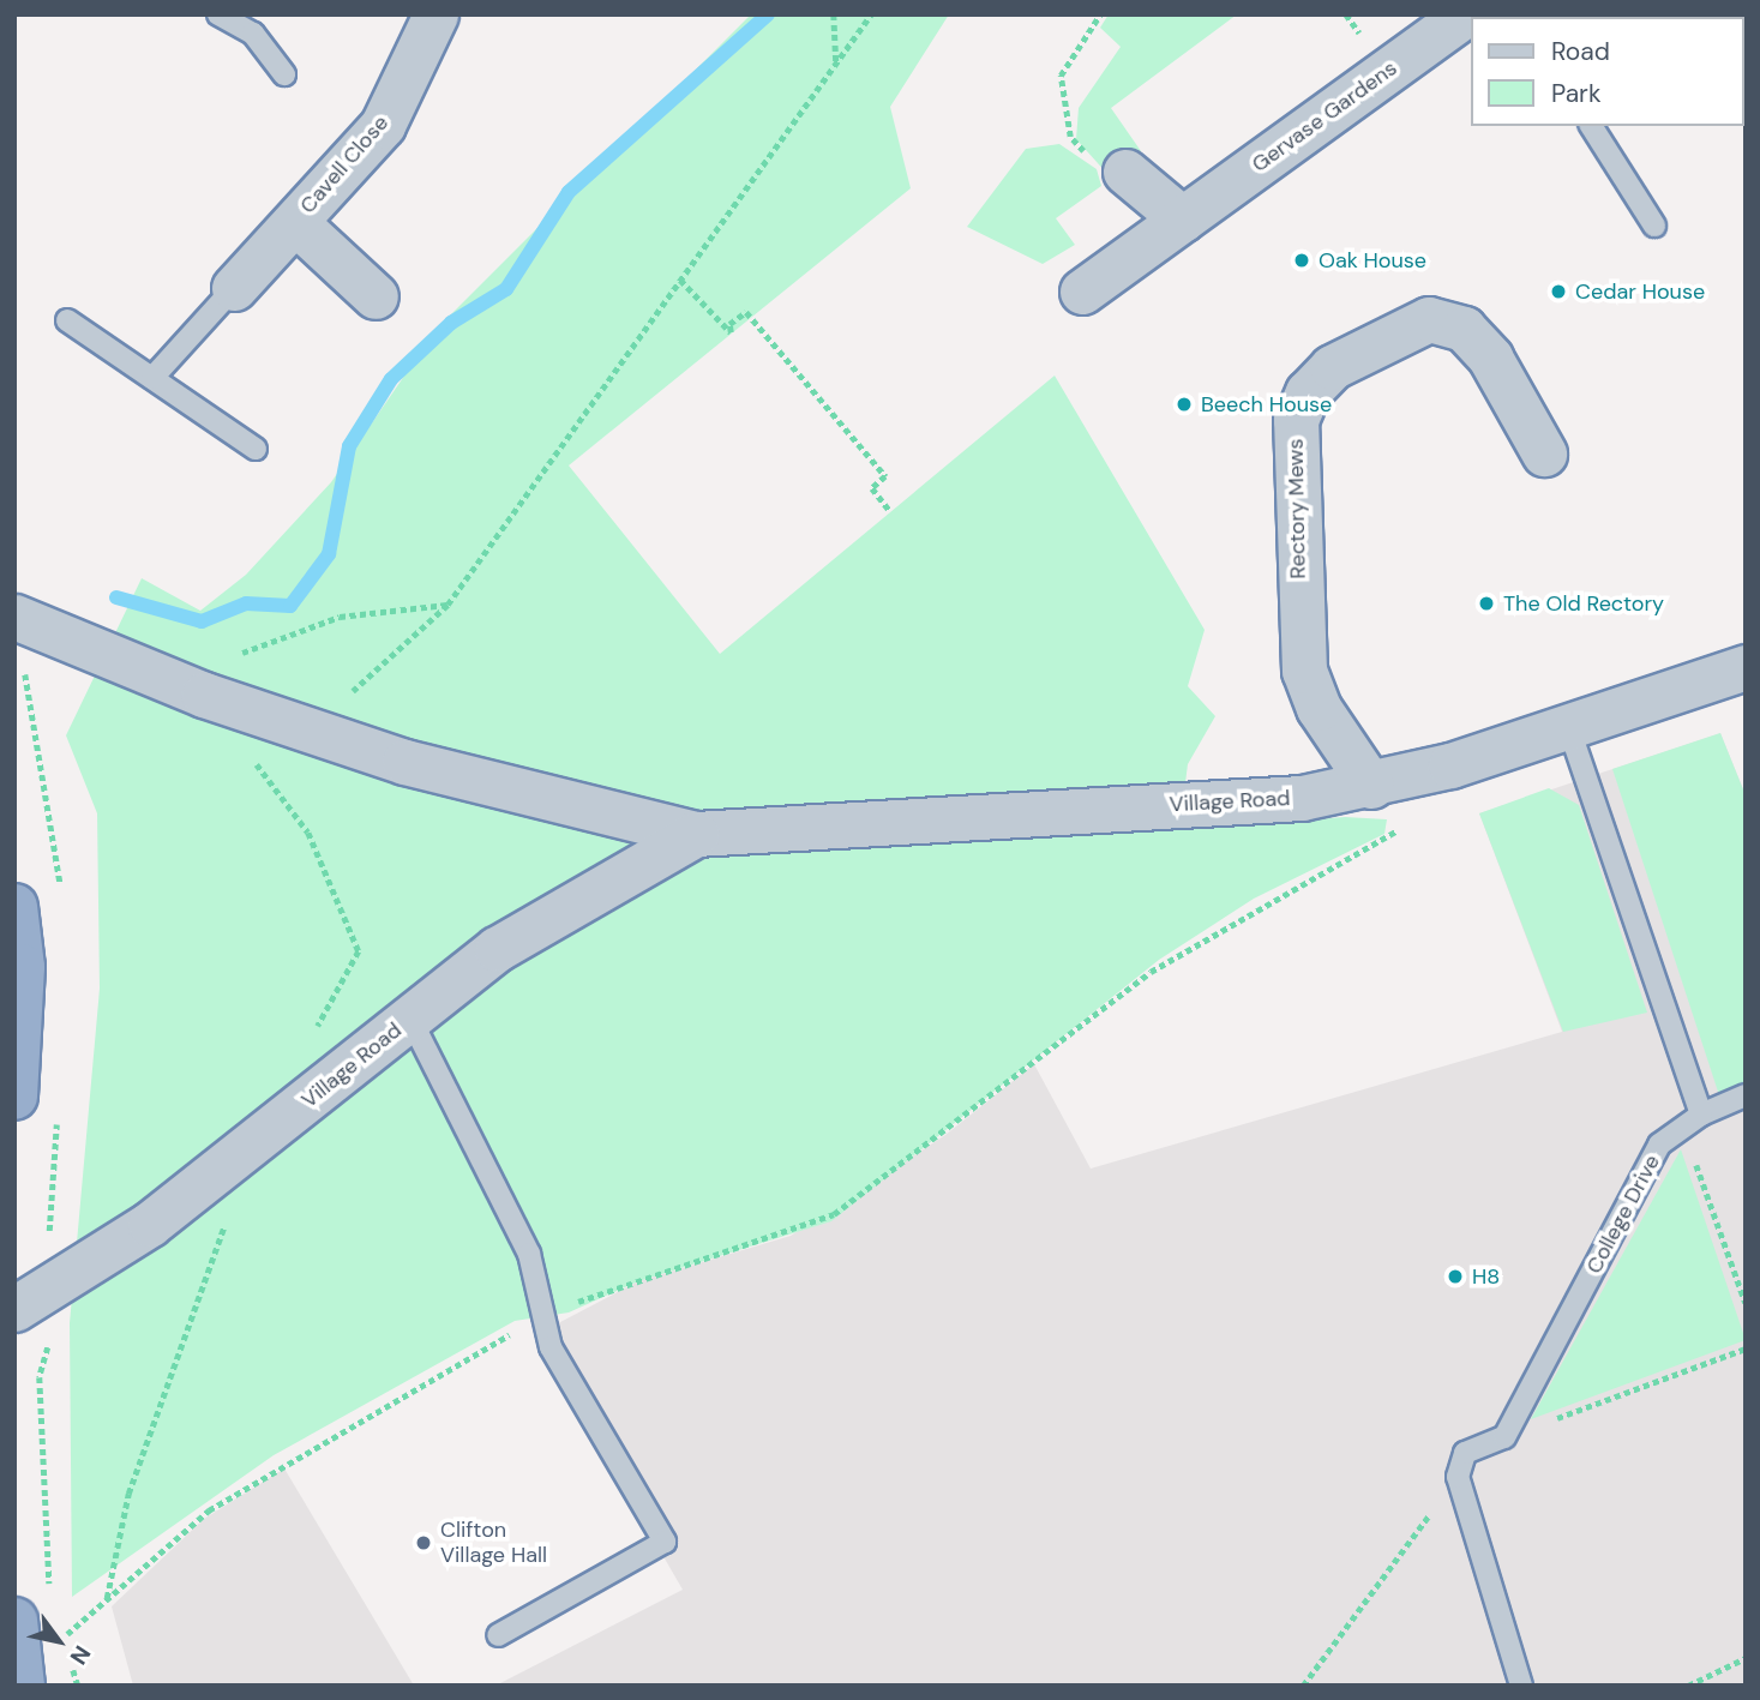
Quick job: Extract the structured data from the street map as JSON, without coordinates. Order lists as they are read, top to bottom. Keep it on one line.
{"streets":{"street":["Gervase Gardens","Cavell Close","Rectory Mews","Village Road"],"lane":["College Drive"]},"crossings":[["Rectory Mews","Village Road"]],"places":["Oak House","Cedar House","Beech House","The Old Rectory","H8","Clifton Village Hall"],"legend":["Road","Park"],"north":"bottom right"}
